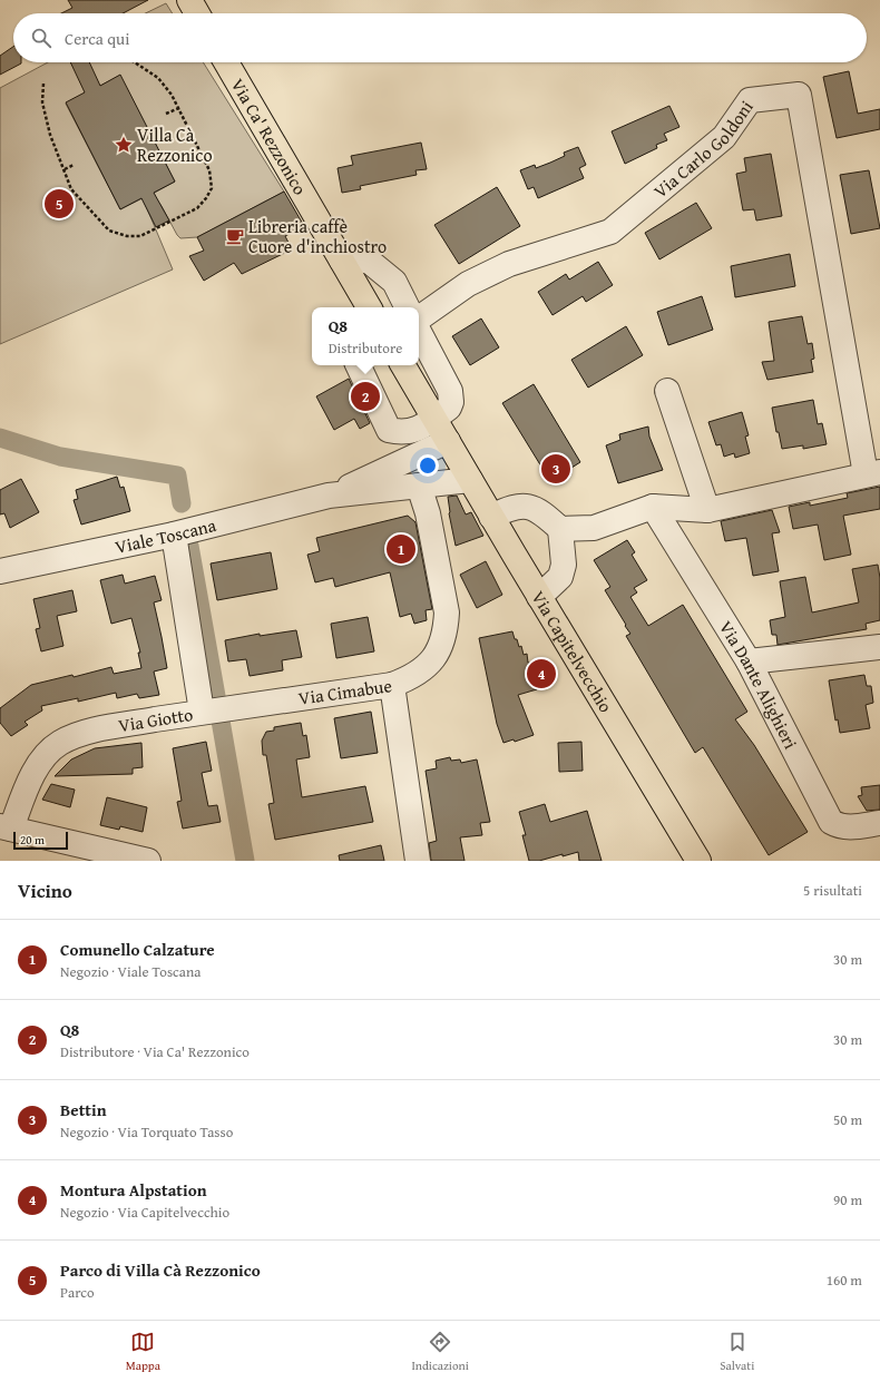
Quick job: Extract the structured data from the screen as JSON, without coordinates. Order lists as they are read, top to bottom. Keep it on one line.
{"streets":{"main road":["Via Ca' Rezzonico","Via Capitelvecchio"],"street":["Via Carlo Goldoni","Viale Toscana","Via Dante Alighieri","Via Cimabue","Via Giotto"]},"crossings":[["Viale Toscana","Via Capitelvecchio"],["Viale Toscana","Via Giotto"],["Via Cimabue","Via Giotto"]],"places":{"place":["Villa Cà Rezzonico"],"cafe":["Libreria caffè Cuore d'inchiostro"]},"scale_bar":"20 m","page":{"search":"Cerca qui","pins":["5","2","3","1","4"],"popup":["Q8","Distributore"],"scale":"20 m","heading":["Vicino","5 risultati"],"list":[{"mark":"1","name":"Comunello Calzature","note":"Negozio · Viale Toscana","value":"30 m"},{"mark":"2","name":"Q8","note":"Distributore · Via Ca' Rezzonico","value":"30 m"},{"mark":"3","name":"Bettin","note":"Negozio · Via Torquato Tasso","value":"50 m"},{"mark":"4","name":"Montura Alpstation","note":"Negozio · Via Capitelvecchio","value":"90 m"},{"mark":"5","name":"Parco di Villa Cà Rezzonico","note":"Parco","value":"160 m"}],"nav":["Mappa","Indicazioni","Salvati"]}}
